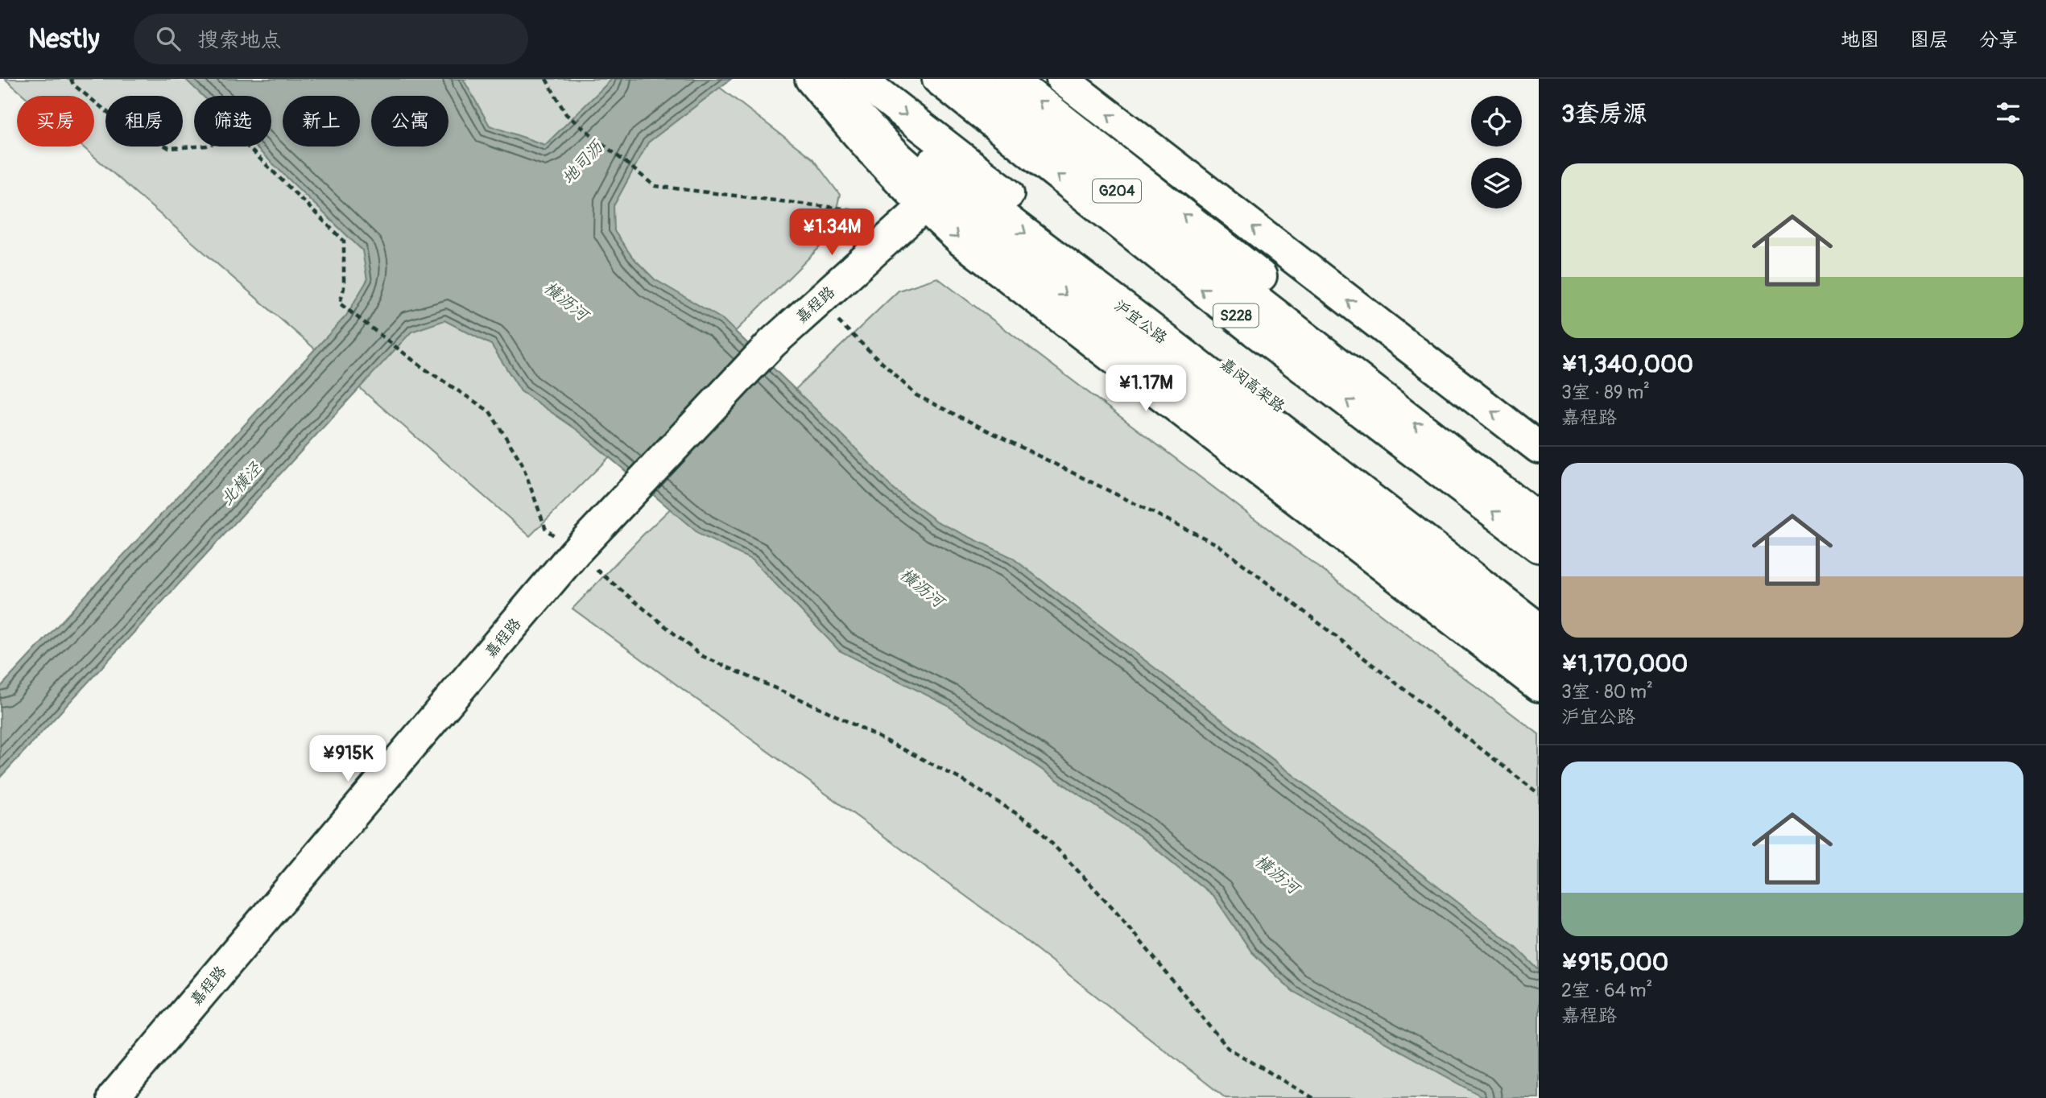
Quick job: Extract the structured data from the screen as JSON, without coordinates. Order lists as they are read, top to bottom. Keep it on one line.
{"streets":{"main road":["G204","嘉程路","S228","沪宜公路","嘉闵高架路"]},"water":["地司沥","横沥河","北横泾"],"page":{"header":"Nestly","search":"搜索地点","nav":["地图","图层","分享"],"heading":"3套房源","chip":["买房","租房","筛选","新上","公寓"],"list":[{"name":"¥1,340,000","note":"3室 · 89 m² · 嘉程路"},{"name":"¥1,170,000","note":"3室 · 80 m² · 沪宜公路"},{"name":"¥915,000","note":"2室 · 64 m² · 嘉程路"}],"price":["¥1.34M","¥1.17M","¥915K"]}}
